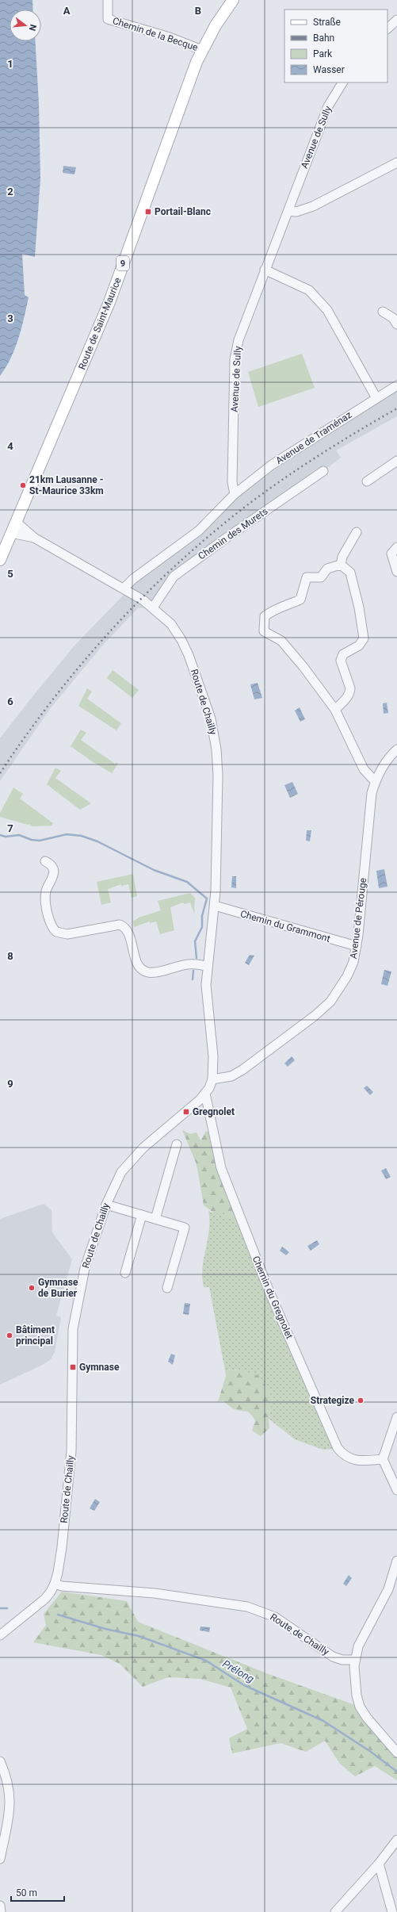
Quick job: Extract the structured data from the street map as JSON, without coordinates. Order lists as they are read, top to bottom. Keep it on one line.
{"streets":{"main road":["9","Route de Saint-Maurice"],"street":["Chemin de la Becque","Avenue de Sully","Avenue de Traménaz","Chemin des Murets","Route de Chailly","Avenue de Pérouge","Chemin du Grammont","Chemin du Gregnolet"]},"crossings":[["Chemin de la Becque","Route de Saint-Maurice"],["Avenue de Sully","Avenue de Traménaz"],["Route de Saint-Maurice","Route de Chailly"],["Chemin des Murets","Route de Chailly"],["Route de Chailly","Avenue de Pérouge"],["Route de Chailly","Chemin du Grammont"],["Route de Chailly","Chemin du Gregnolet"],["Avenue de Pérouge","Chemin du Grammont"]],"water":["Prélong"],"places":{"transit":["Portail-Blanc","Gregnolet","Gymnase"],"other":["21km Lausanne - St-Maurice 33km","Gymnase de Burier","Bâtiment principal","Strategize"]},"legend":["Straße","Bahn","Park","Wasser"],"scale_bar":"50 m","north":"right","grid":{"columns":["A","B"],"rows":["1","2","3","4","5","6","7","8","9"]}}
